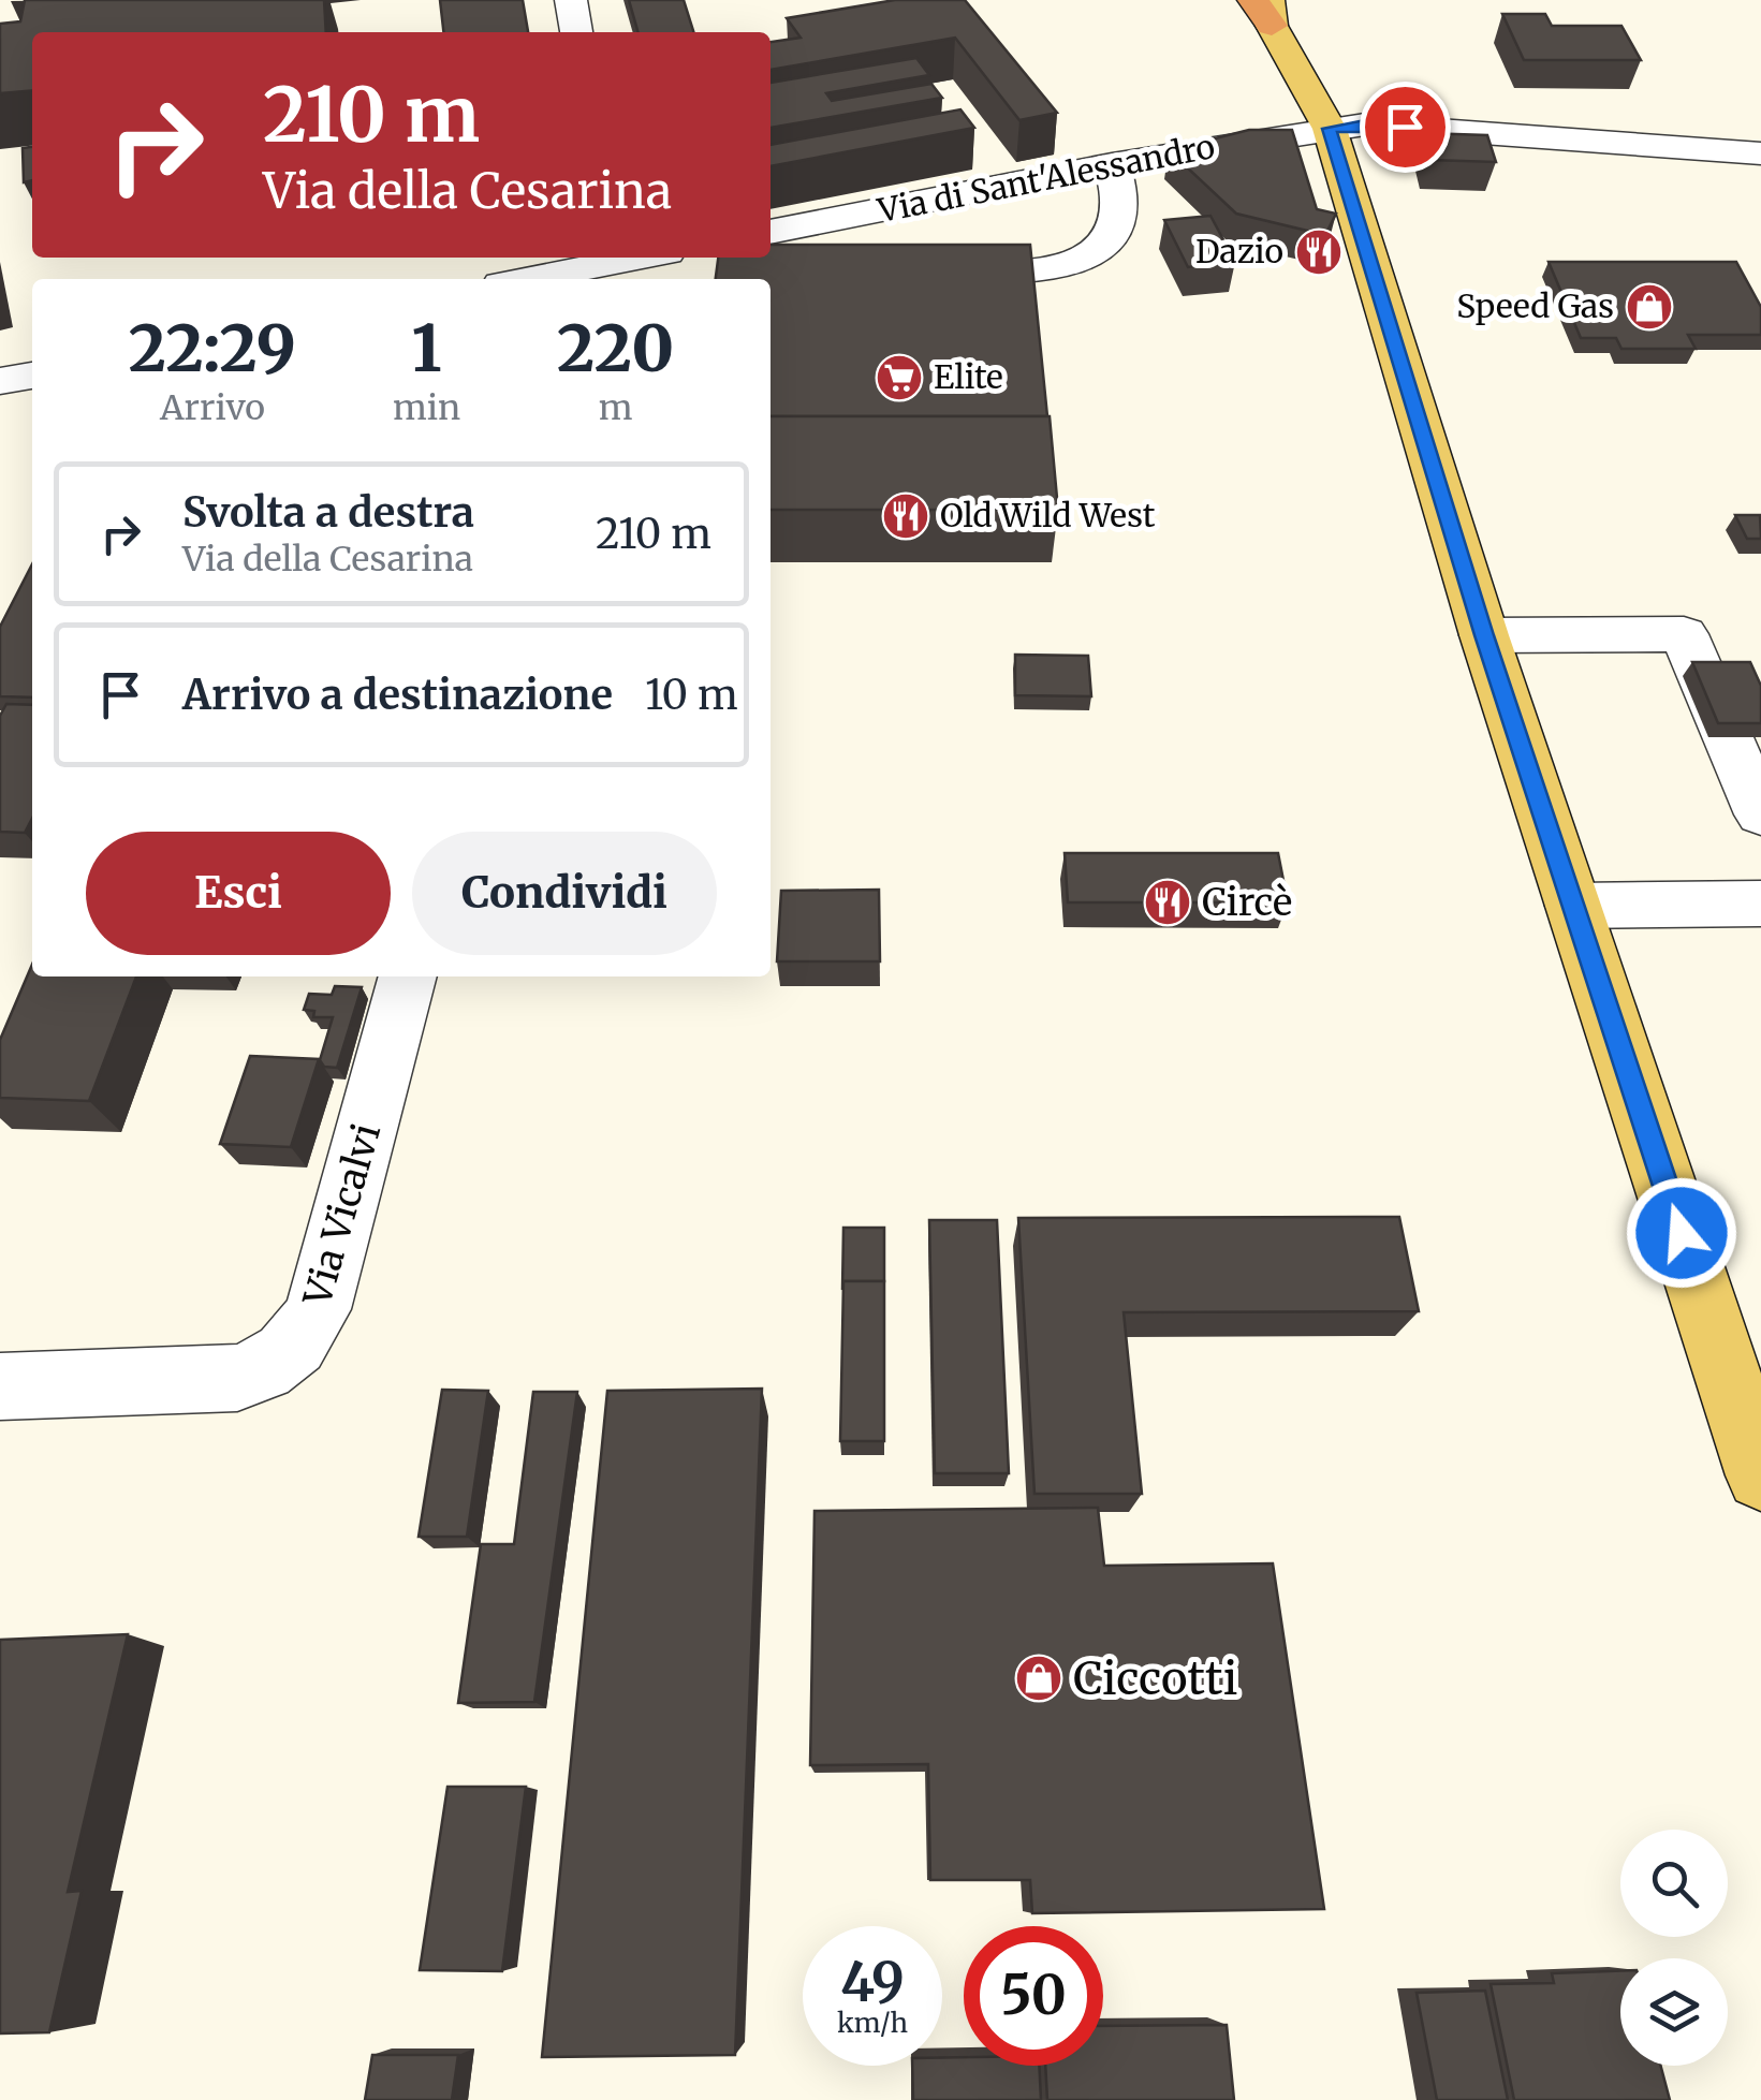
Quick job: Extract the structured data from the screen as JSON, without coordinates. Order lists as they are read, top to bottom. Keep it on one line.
{"streets":{"street":["Via di Sant'Alessandro","Via Vicalvi"]},"places":{"restaurant":["Dazio","Old Wild West","Circè"],"shop":["Speed Gas","Ciccotti"],"supermarket":["Elite"]},"page":{"turn":["210 m","Via della Cesarina"],"eta":["22:29","Arrivo","1","min","220","m"],"list":[{"name":"Svolta a destra","note":"Via della Cesarina","value":"210 m"},{"name":"Arrivo a destinazione","value":"10 m"}],"buttons":["Esci","Condividi"],"speed":"49 km/h","limit":"50"}}
